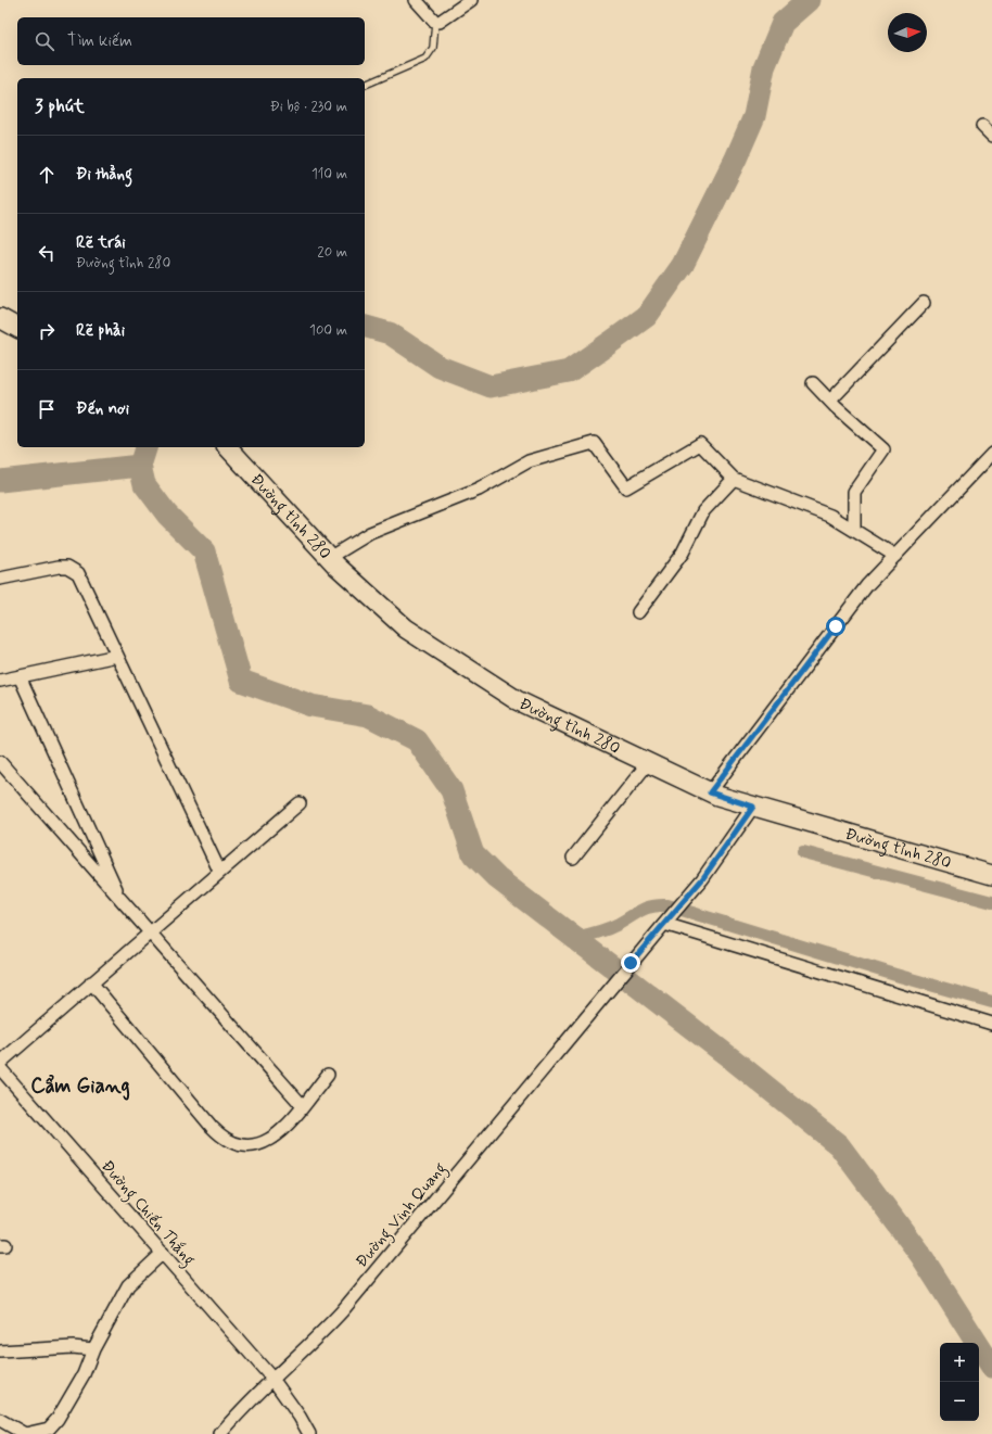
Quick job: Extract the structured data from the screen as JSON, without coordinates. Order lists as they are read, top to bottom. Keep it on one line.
{"streets":{"main road":["Đường tỉnh 280"],"street":["Đường Chiến Thắng","Đường Vinh Quang"]},"crossings":[["Đường tỉnh 280","Đường Vinh Quang"],["Đường Chiến Thắng","Đường Vinh Quang"]],"districts":["Cẩm Giang"],"north":"right","page":{"search":"Tìm kiếm","heading":["3 phút","Đi bộ · 230 m"],"list":[["Đi thẳng","110 m"],["Rẽ trái","Đường tỉnh 280","20 m"],["Rẽ phải","100 m"],"Đến nơi"],"map_buttons":["+","−"]}}
